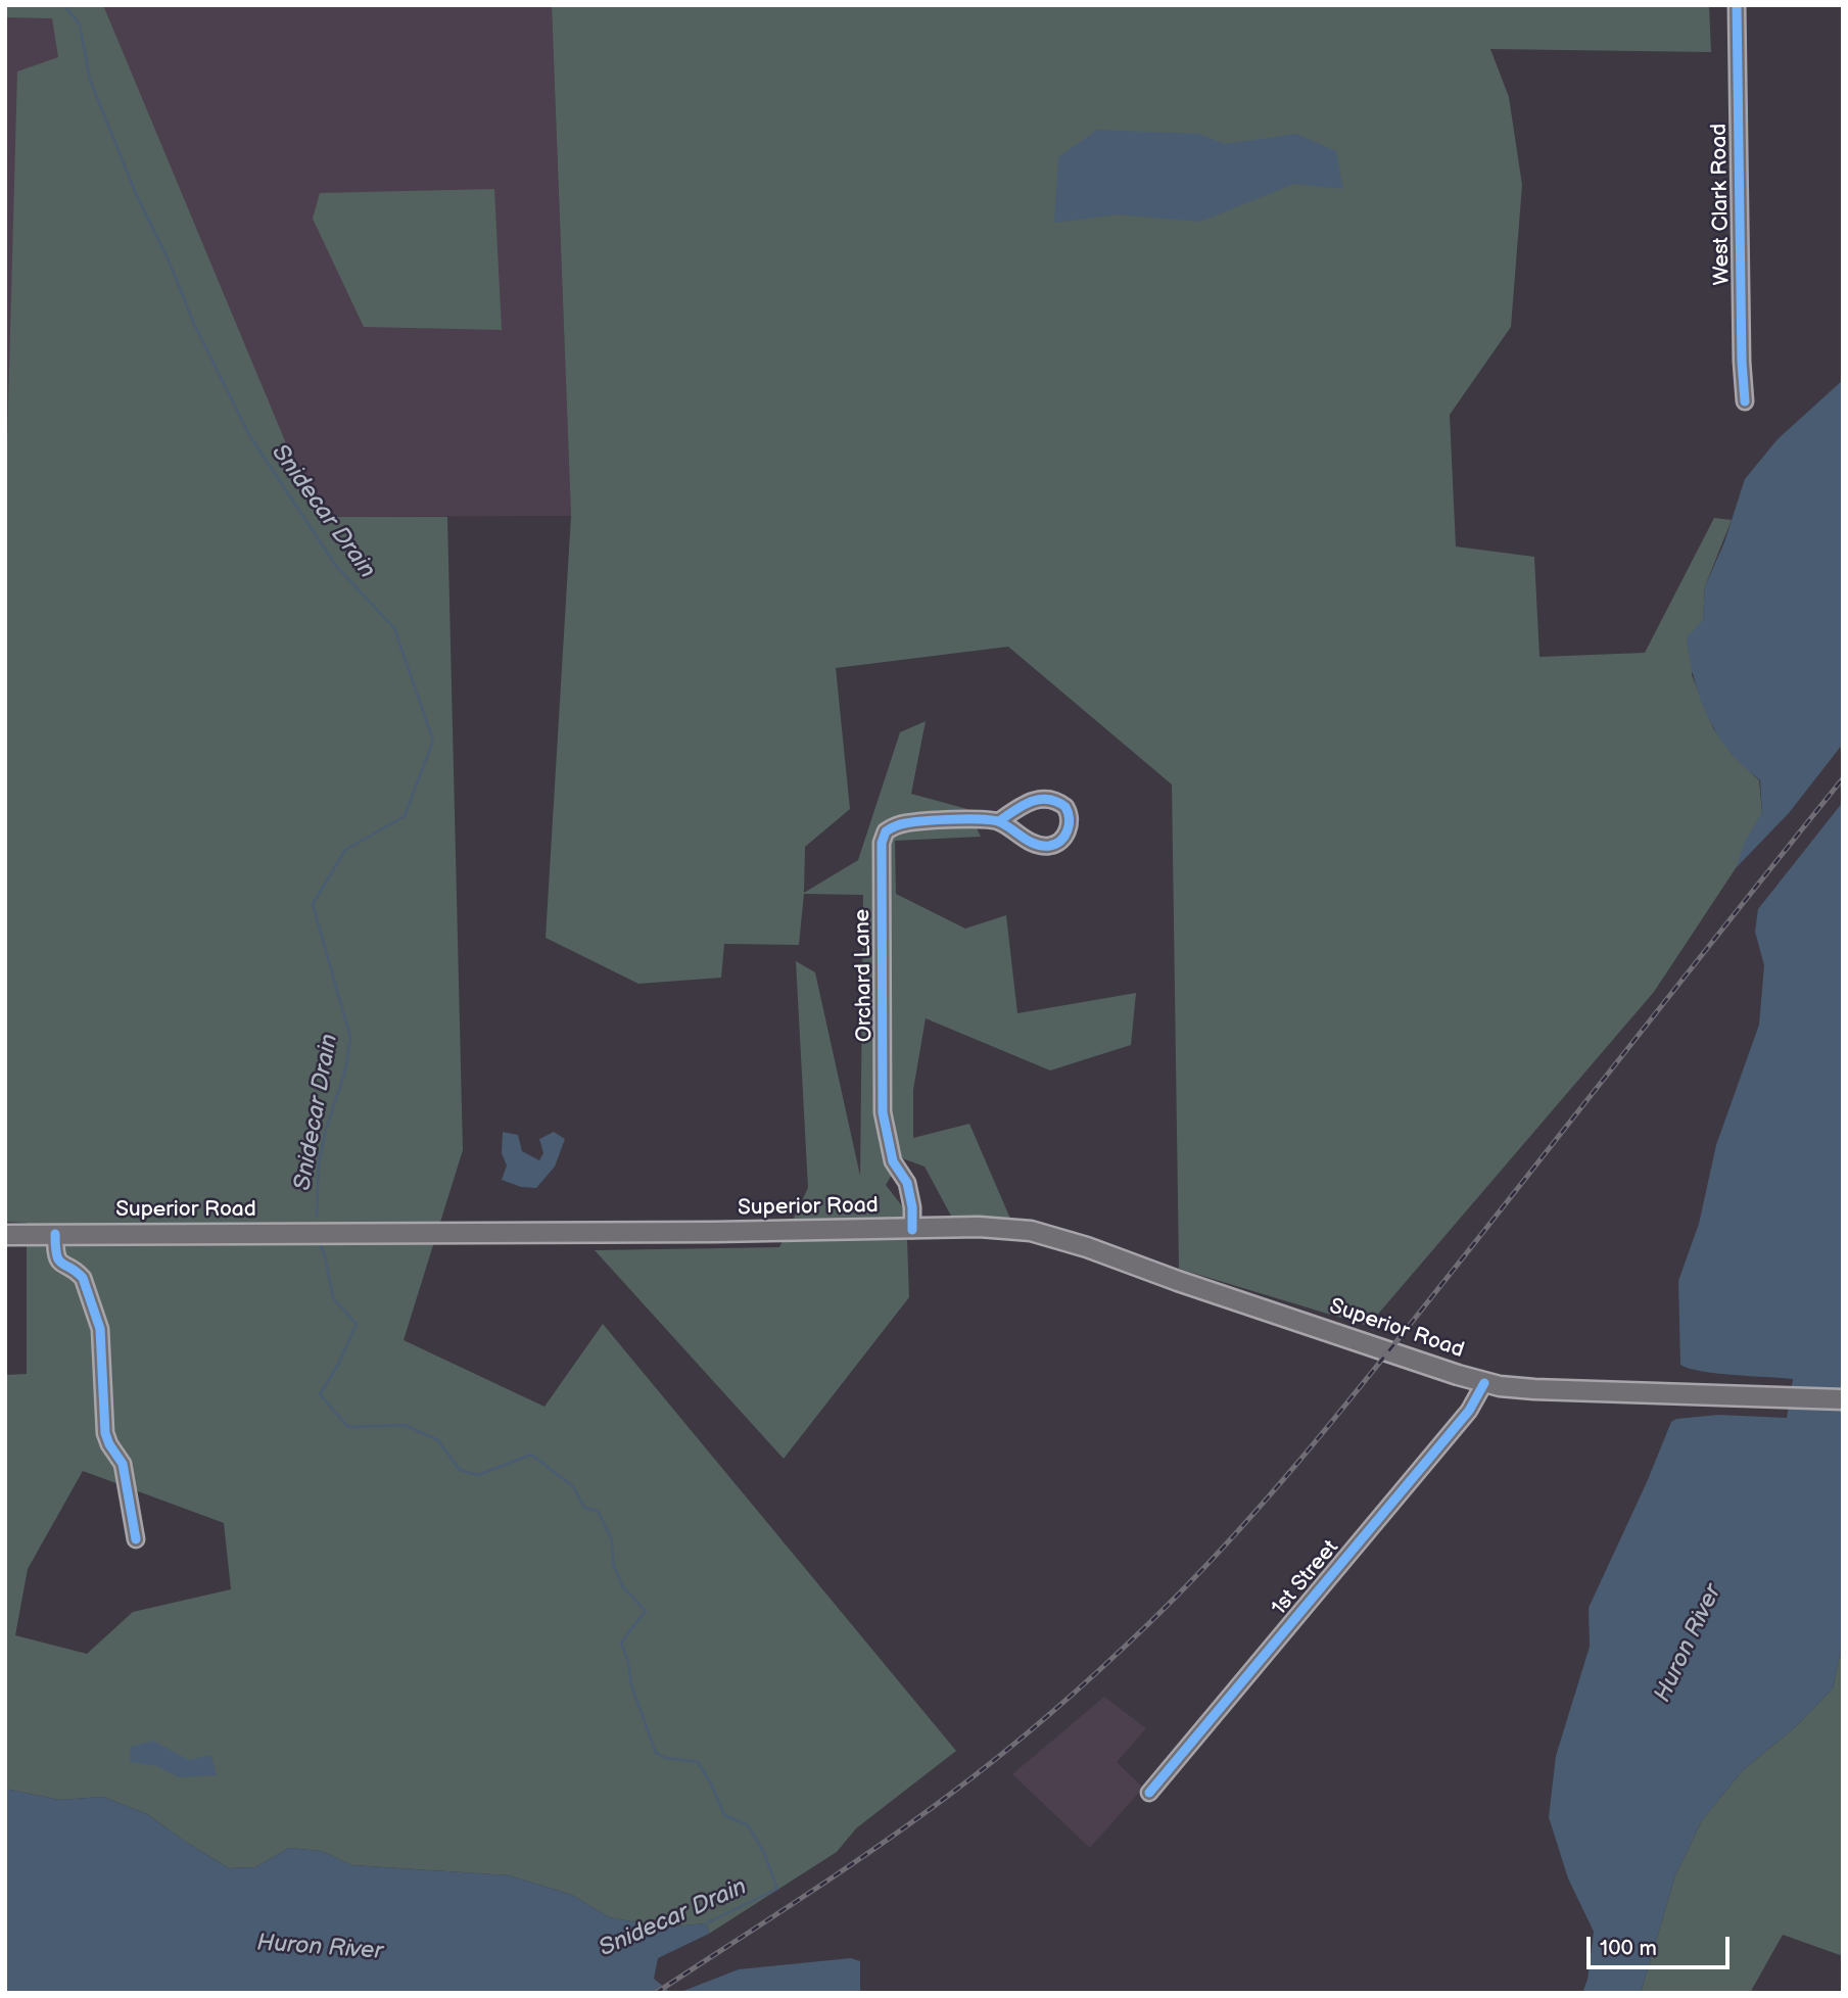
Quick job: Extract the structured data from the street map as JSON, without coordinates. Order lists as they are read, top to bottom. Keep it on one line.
{"streets":{"main road":["Superior Road"],"street":["West Clark Road","Orchard Lane","1st Street"]},"crossings":[["Orchard Lane","Superior Road"],["Superior Road","1st Street"]],"water":["Snidecar Drain","Huron River"],"scale_bar":"100 m"}
